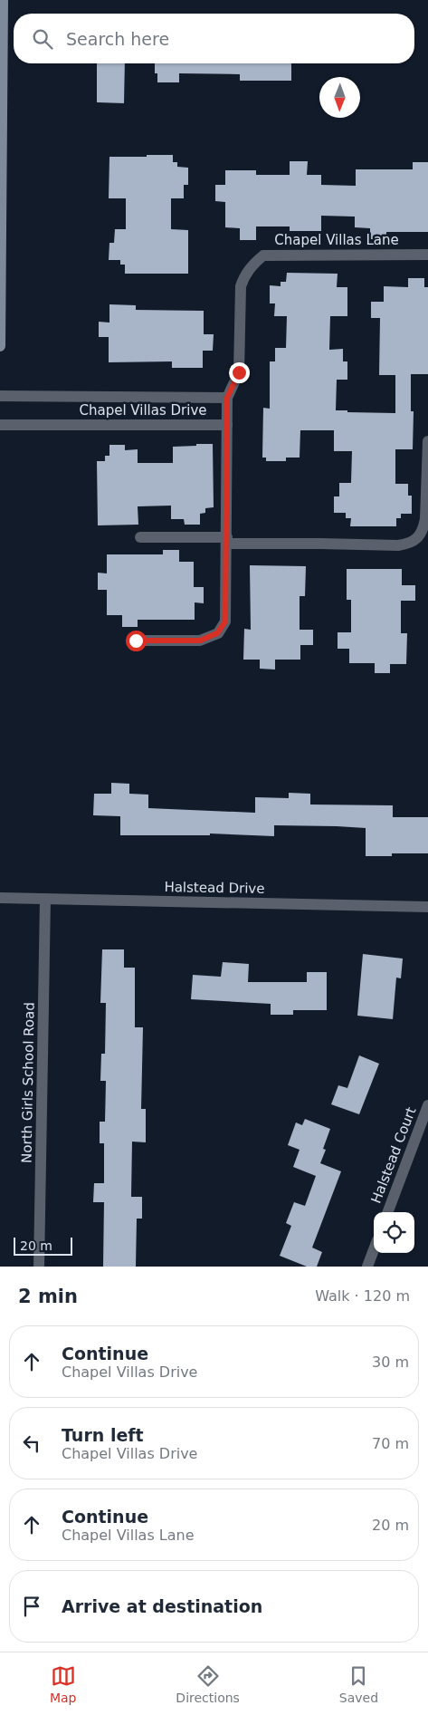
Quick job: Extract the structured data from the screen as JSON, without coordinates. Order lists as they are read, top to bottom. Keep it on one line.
{"streets":{"street":["Chapel Villas Lane","Chapel Villas Drive","Halstead Drive","North Girls School Road","Halstead Court"]},"crossings":[["Chapel Villas Lane","Chapel Villas Drive"],["Halstead Drive","North Girls School Road"]],"scale_bar":"20 m","north":"bottom","page":{"search":"Search here","scale":"20 m","heading":["2 min","Walk · 120 m"],"list":[["Continue","Chapel Villas Drive","30 m"],["Turn left","Chapel Villas Drive","70 m"],["Continue","Chapel Villas Lane","20 m"],"Arrive at destination"],"nav":["Map","Directions","Saved"]}}
